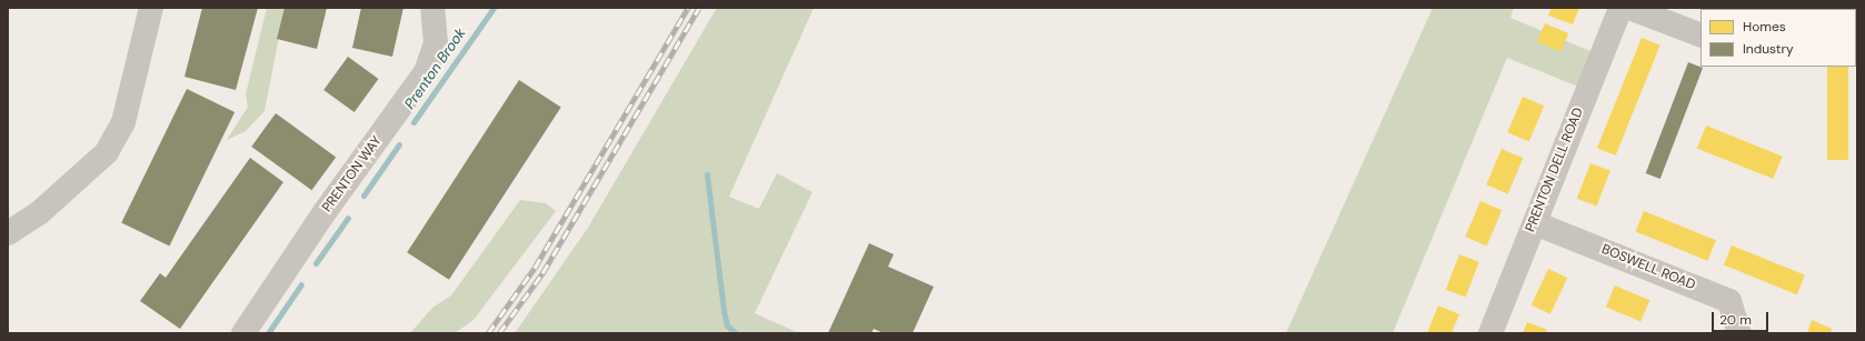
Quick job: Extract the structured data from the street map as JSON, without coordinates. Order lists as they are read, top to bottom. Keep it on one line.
{"streets":{"street":["PRENTON DELL ROAD","PRENTON WAY","BOSWELL ROAD"]},"crossings":[["PRENTON DELL ROAD","BOSWELL ROAD"]],"water":["Prenton Brook"],"legend":["Homes","Industry"],"scale_bar":"20 m"}
